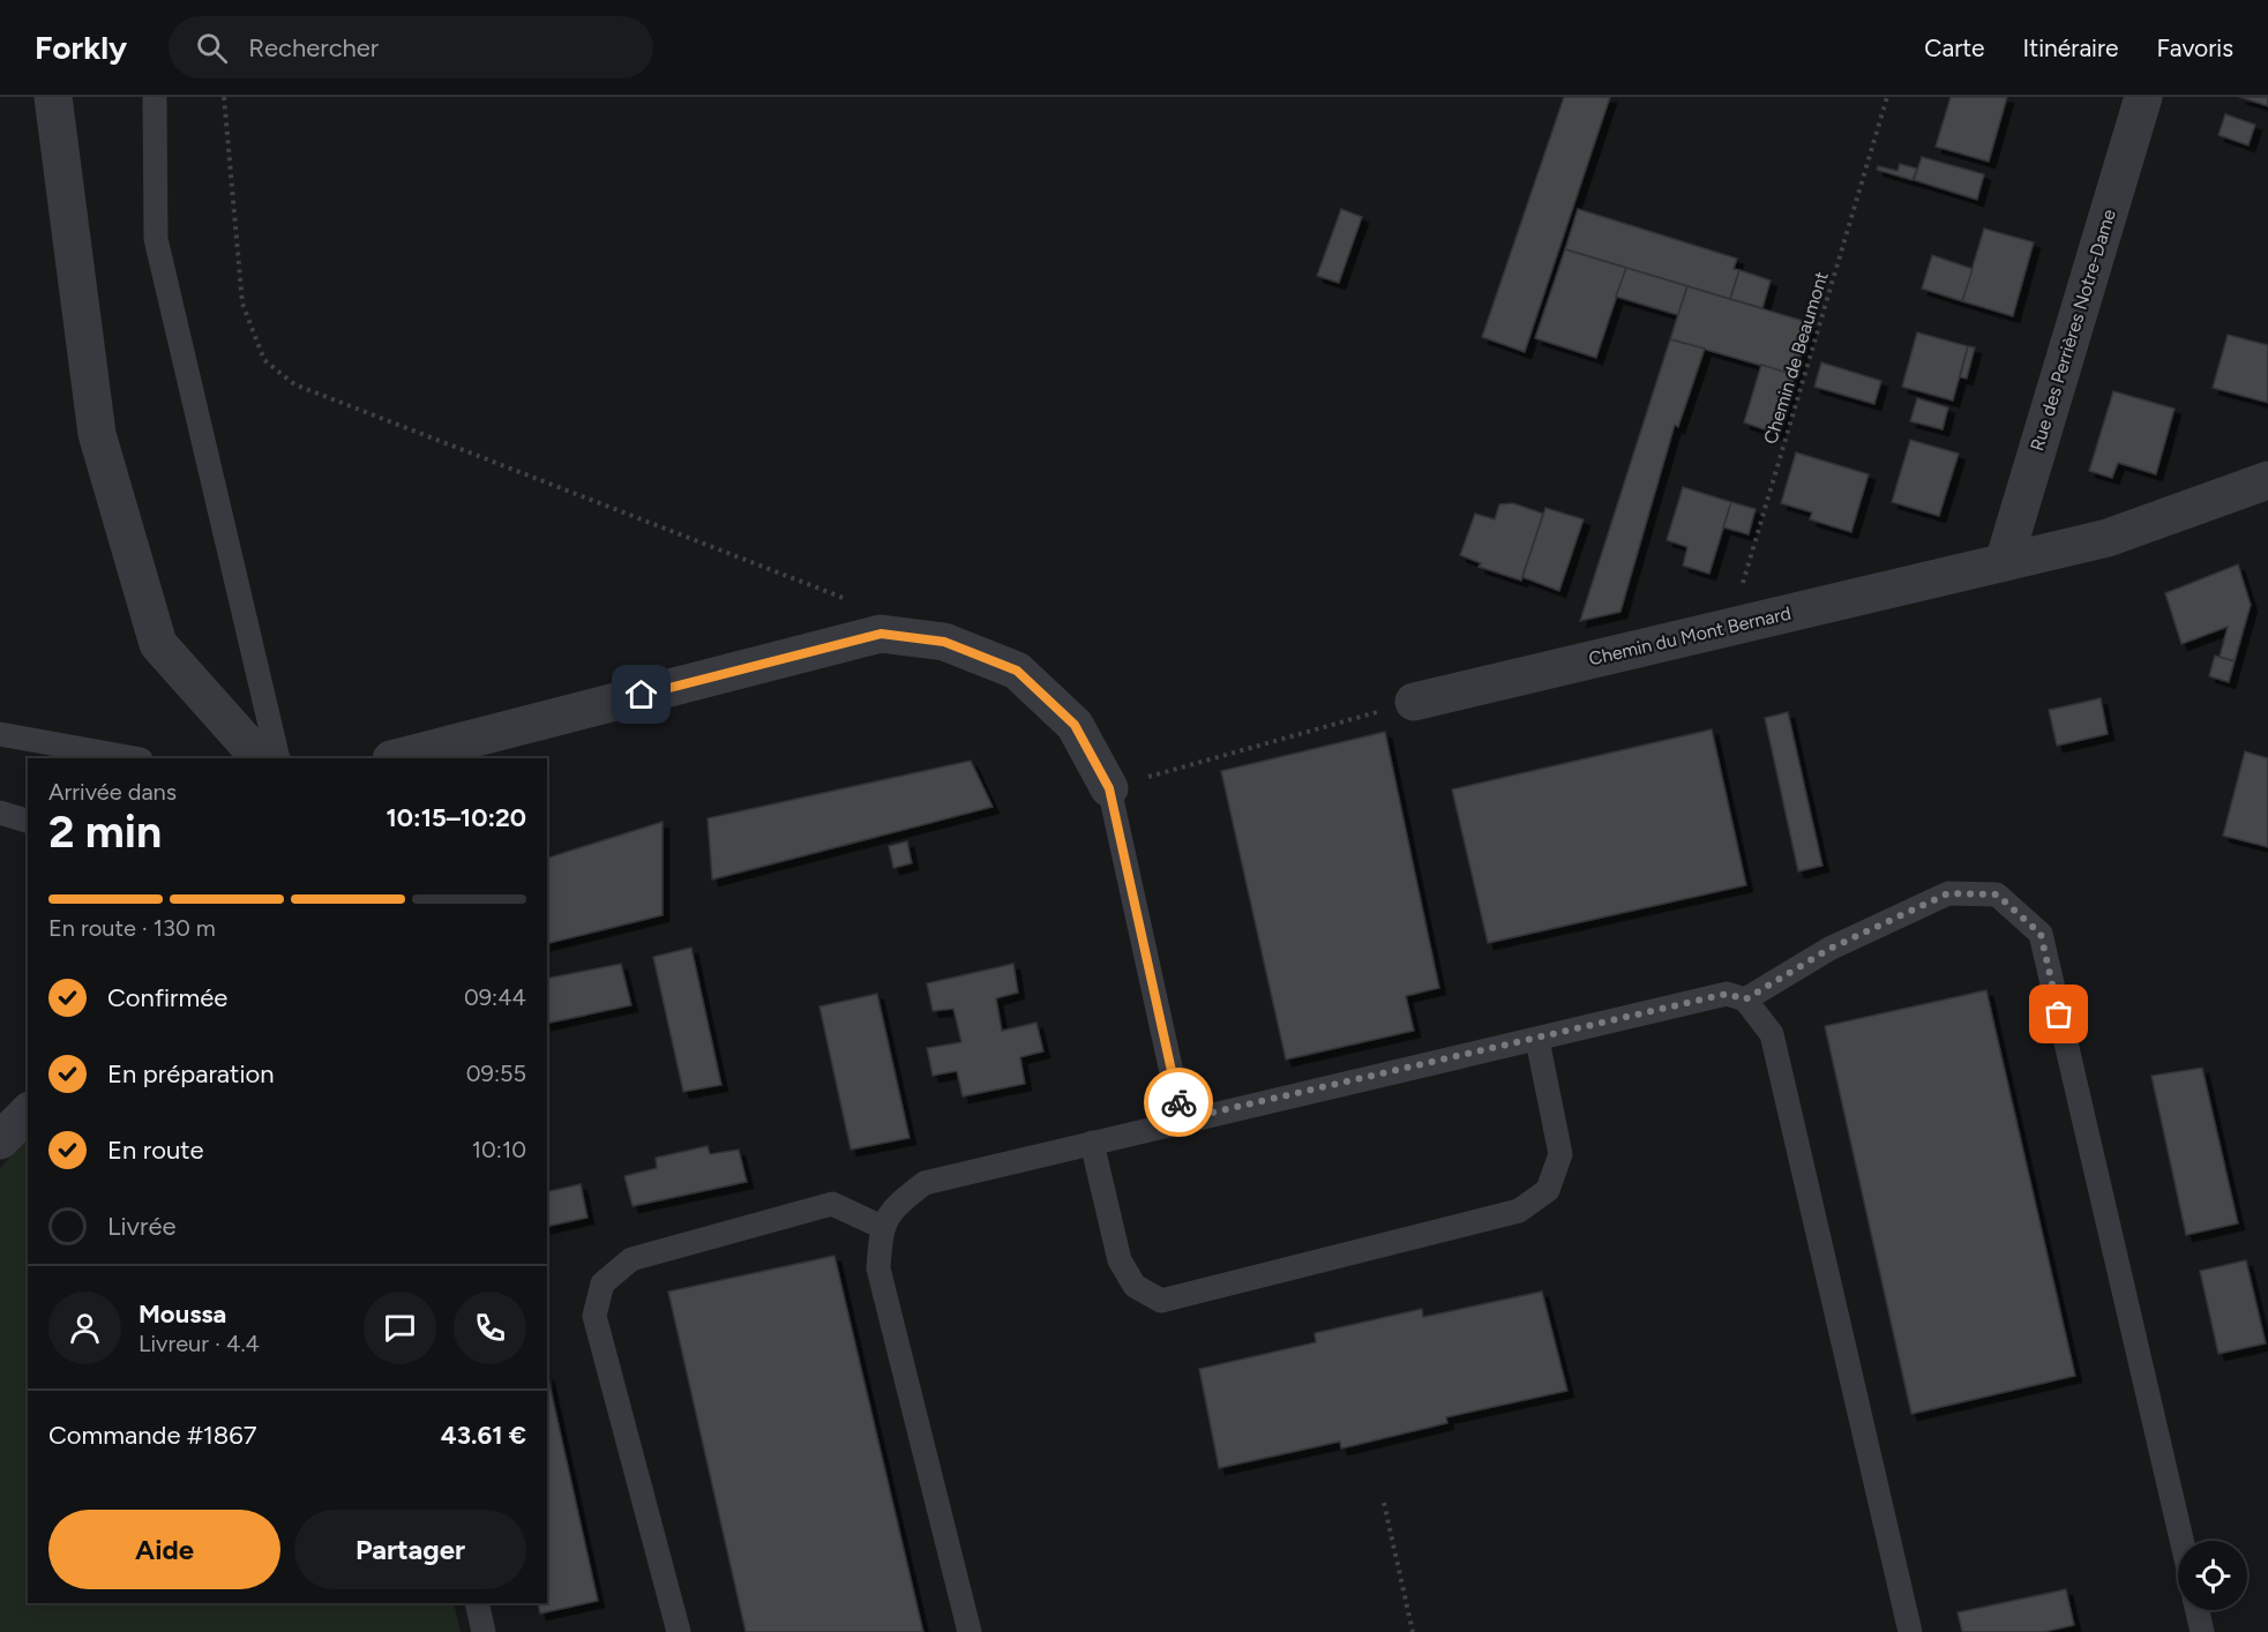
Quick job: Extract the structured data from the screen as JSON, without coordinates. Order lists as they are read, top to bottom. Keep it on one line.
{"streets":{"street":["Rue des Perrières Notre-Dame","Chemin du Mont Bernard"],"path":["Chemin de Beaumont"]},"crossings":[["Rue des Perrières Notre-Dame","Chemin du Mont Bernard"],["Chemin de Beaumont","Chemin du Mont Bernard"]],"page":{"header":"Forkly","search":"Rechercher","nav":["Carte","Itinéraire","Favoris"],"heading":["2 min","Arrivée dans","10:15–10:20"],"panel":["Moussa","Livreur · 4.4","Commande #1867","43.61 €"],"bar":"En route · 130 m","list":[["Confirmée","09:44"],["En préparation","09:55"],["En route","10:10"],"Livrée"],"buttons":["Aide","Partager"]}}
